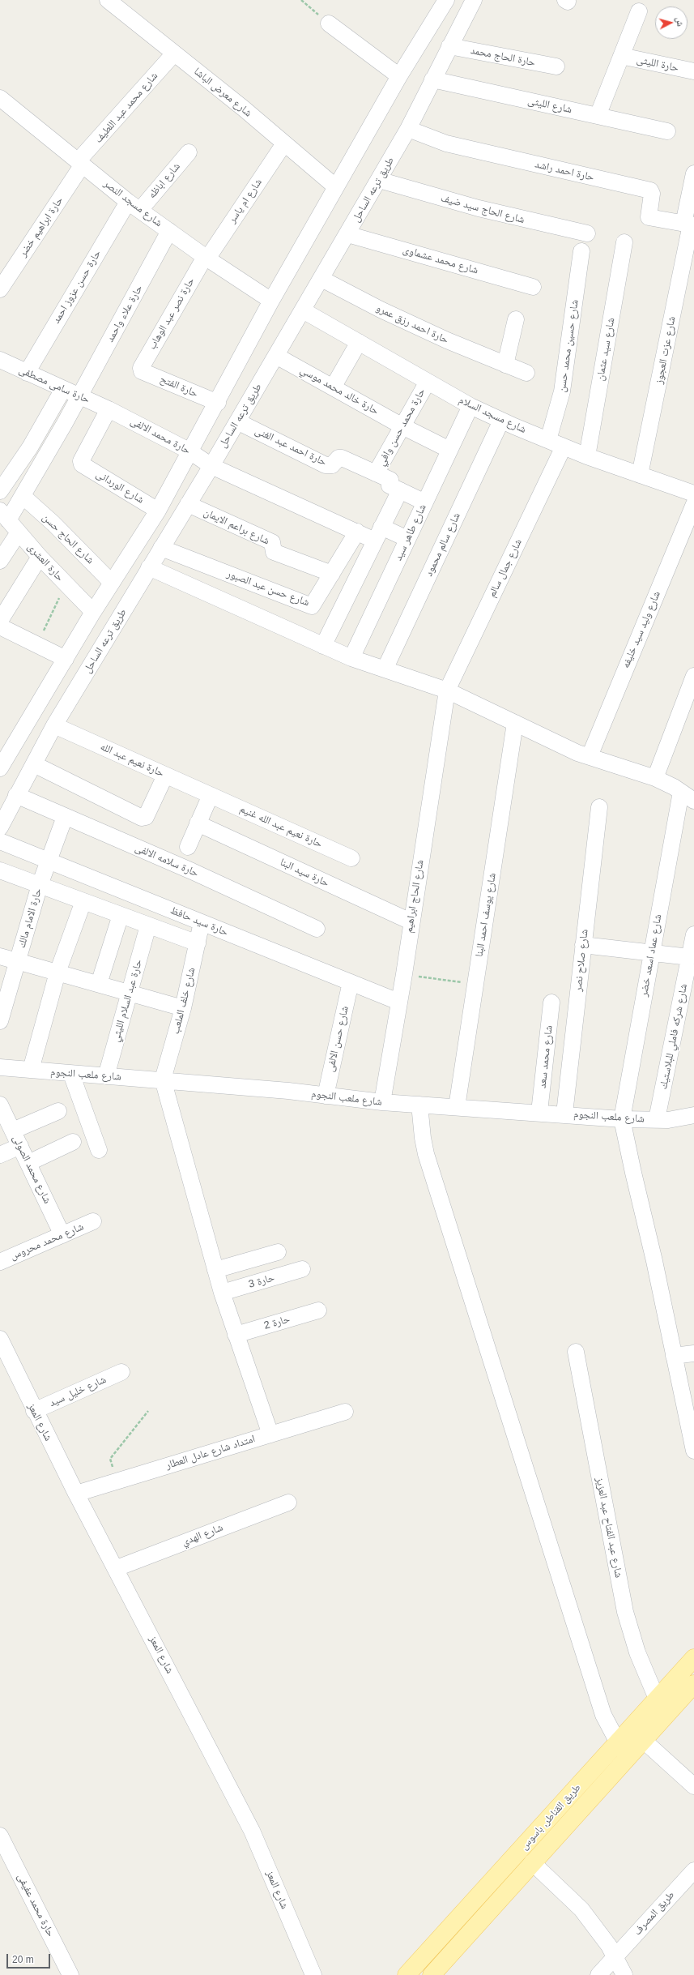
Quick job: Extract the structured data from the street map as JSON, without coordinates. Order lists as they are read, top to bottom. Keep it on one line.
{"streets":{"main road":["طريق القناطر, باسوس"],"street":["حارة الحاج محمد","حارة الليثى","شارع معرض الباشا","شارع الليثى","شارع محمد عبد اللطيف","حارة احمد راشد","شارع اباظه","طريق ترعه الساحل","شارع ام ياسر","شارع مسجد النصر","شارع الحاج سيد ضيف","حارة ابراهيم خضر","شارع محمد عشماوى","حارة حسن عزوز احمد","حارة علاء واحمد","حارة نصر عبد الوهاب","حارة احمد رزق عمرو","شارع حسين محمد حسن","شارع سيد عثمان","شارع عزت العجوز","حارة سامى مصطفى","حارة الفتح","حارة خالد محمد موسي","شارع مسجد السلام","حارة محمد حسن وافي","حارة محمد الالفى","حارة احمد عبد الغنى","شارع الوردانى","شارع براعم الايمان","شارع طاهر سيد","شارع الحاج حسن","شارع سالم محمود","حارة العشرى","شارع جمال سالم","شارع حسن عبد الصبور","شارع وليد سيد خليفه","حارة نعيم عبد الله","حارة نعيم عبد الله غنيم","حارة سلامه الالفى","حارة سيد البنا","شارع الحاج ابراهيم","شارع يوسف احمد البنا","حارة الامام مالك","حارة سيد حافظ","شارع عماد اسعد خضر","شارع صلاح نصر","حارة عبد السلام الليثي","شارع خلف الملعب","شارع شركه فاملي للبلاستيك","شارع حسن الالفى","شارع محمد سعد","شارع ملعب النجوم","شارع محمد الصولى","شارع محمد محروس","حارة 3","حارة 2","شارع خليل سيد","شارع المعز","امتداد شارع عادل العطار","شارع عبد الفتاح عبد العزيز","شارع الهدي","حارة محمد عفيفى","طريق المصرف"]},"crossings":[["حارة الحاج محمد","طريق ترعه الساحل"],["حارة الليثى","شارع الليثى"],["شارع معرض الباشا","شارع محمد عبد اللطيف"],["شارع معرض الباشا","شارع ام ياسر"],["شارع الليثى","طريق ترعه الساحل"],["شارع محمد عبد اللطيف","شارع مسجد النصر"],["شارع محمد عبد اللطيف","حارة ابراهيم خضر"],["حارة احمد راشد","طريق ترعه الساحل"],["حارة احمد راشد","شارع عزت العجوز"],["شارع اباظه","شارع مسجد النصر"],["شارع اباظه","حارة حسن عزوز احمد"],["طريق ترعه الساحل","شارع الحاج سيد ضيف"],["طريق ترعه الساحل","شارع محمد عشماوى"],["طريق ترعه الساحل","حارة احمد رزق عمرو"],["طريق ترعه الساحل","حارة خالد محمد موسي"],["طريق ترعه الساحل","شارع مسجد السلام"],["طريق ترعه الساحل","حارة محمد الالفى"],["طريق ترعه الساحل","حارة احمد عبد الغنى"],["طريق ترعه الساحل","شارع براعم الايمان"],["طريق ترعه الساحل","شارع حسن عبد الصبور"],["طريق ترعه الساحل","حارة نعيم عبد الله"],["طريق ترعه الساحل","حارة سلامه الالفى"],["شارع ام ياسر","شارع مسجد النصر"],["شارع ام ياسر","حارة نصر عبد الوهاب"],["شارع مسجد النصر","حارة ابراهيم خضر"],["شارع مسجد النصر","حارة حسن عزوز احمد"],["شارع مسجد النصر","حارة علاء واحمد"],["شارع مسجد النصر","حارة نصر عبد الوهاب"],["حارة حسن عزوز احمد","حارة سامى مصطفى"],["حارة علاء واحمد","حارة سامى مصطفى"],["حارة علاء واحمد","شارع الحاج حسن"],["حارة علاء واحمد","حارة العشرى"],["حارة نصر عبد الوهاب","حارة الفتح"],["شارع حسين محمد حسن","شارع مسجد السلام"],["شارع سيد عثمان","شارع مسجد السلام"],["شارع عزت العجوز","شارع مسجد السلام"],["حارة سامى مصطفى","حارة محمد الالفى"],["حارة سامى مصطفى","شارع الوردانى"],["حارة خالد محمد موسي","حارة محمد حسن وافي"],["حارة خالد محمد موسي","شارع طاهر سيد"],["شارع مسجد السلام","حارة محمد حسن وافي"],["شارع مسجد السلام","شارع طاهر سيد"],["شارع مسجد السلام","شارع سالم محمود"],["شارع مسجد السلام","شارع جمال سالم"],["شارع مسجد السلام","شارع وليد سيد خليفه"],["حارة محمد حسن وافي","حارة احمد عبد الغنى"],["حارة محمد الالفى","شارع الوردانى"],["حارة محمد الالفى","شارع طاهر سيد"],["حارة محمد الالفى","شارع حسن عبد الصبور"],["شارع براعم الايمان","شارع حسن عبد الصبور"],["شارع جمال سالم","شارع الحاج ابراهيم"],["حارة نعيم عبد الله","حارة نعيم عبد الله غنيم"],["حارة سلامه الالفى","حارة الامام مالك"],["حارة سيد البنا","شارع الحاج ابراهيم"],["شارع الحاج ابراهيم","حارة سيد حافظ"],["شارع الحاج ابراهيم","شارع ملعب النجوم"],["شارع يوسف احمد البنا","شارع ملعب النجوم"],["حارة الامام مالك","حارة سيد حافظ"],["حارة سيد حافظ","شارع خلف الملعب"],["حارة سيد حافظ","شارع حسن الالفى"],["شارع عماد اسعد خضر","شارع ملعب النجوم"],["شارع صلاح نصر","شارع ملعب النجوم"],["حارة عبد السلام الليثي","شارع ملعب النجوم"],["شارع خلف الملعب","شارع ملعب النجوم"],["شارع شركه فاملي للبلاستيك","شارع ملعب النجوم"],["شارع حسن الالفى","شارع ملعب النجوم"],["شارع محمد سعد","شارع ملعب النجوم"],["شارع محمد الصولى","شارع محمد محروس"],["شارع خليل سيد","شارع المعز"],["شارع المعز","امتداد شارع عادل العطار"],["شارع المعز","شارع الهدي"],["شارع عبد الفتاح عبد العزيز","طريق القناطر, باسوس"]],"scale_bar":"20 m","north":"right"}
